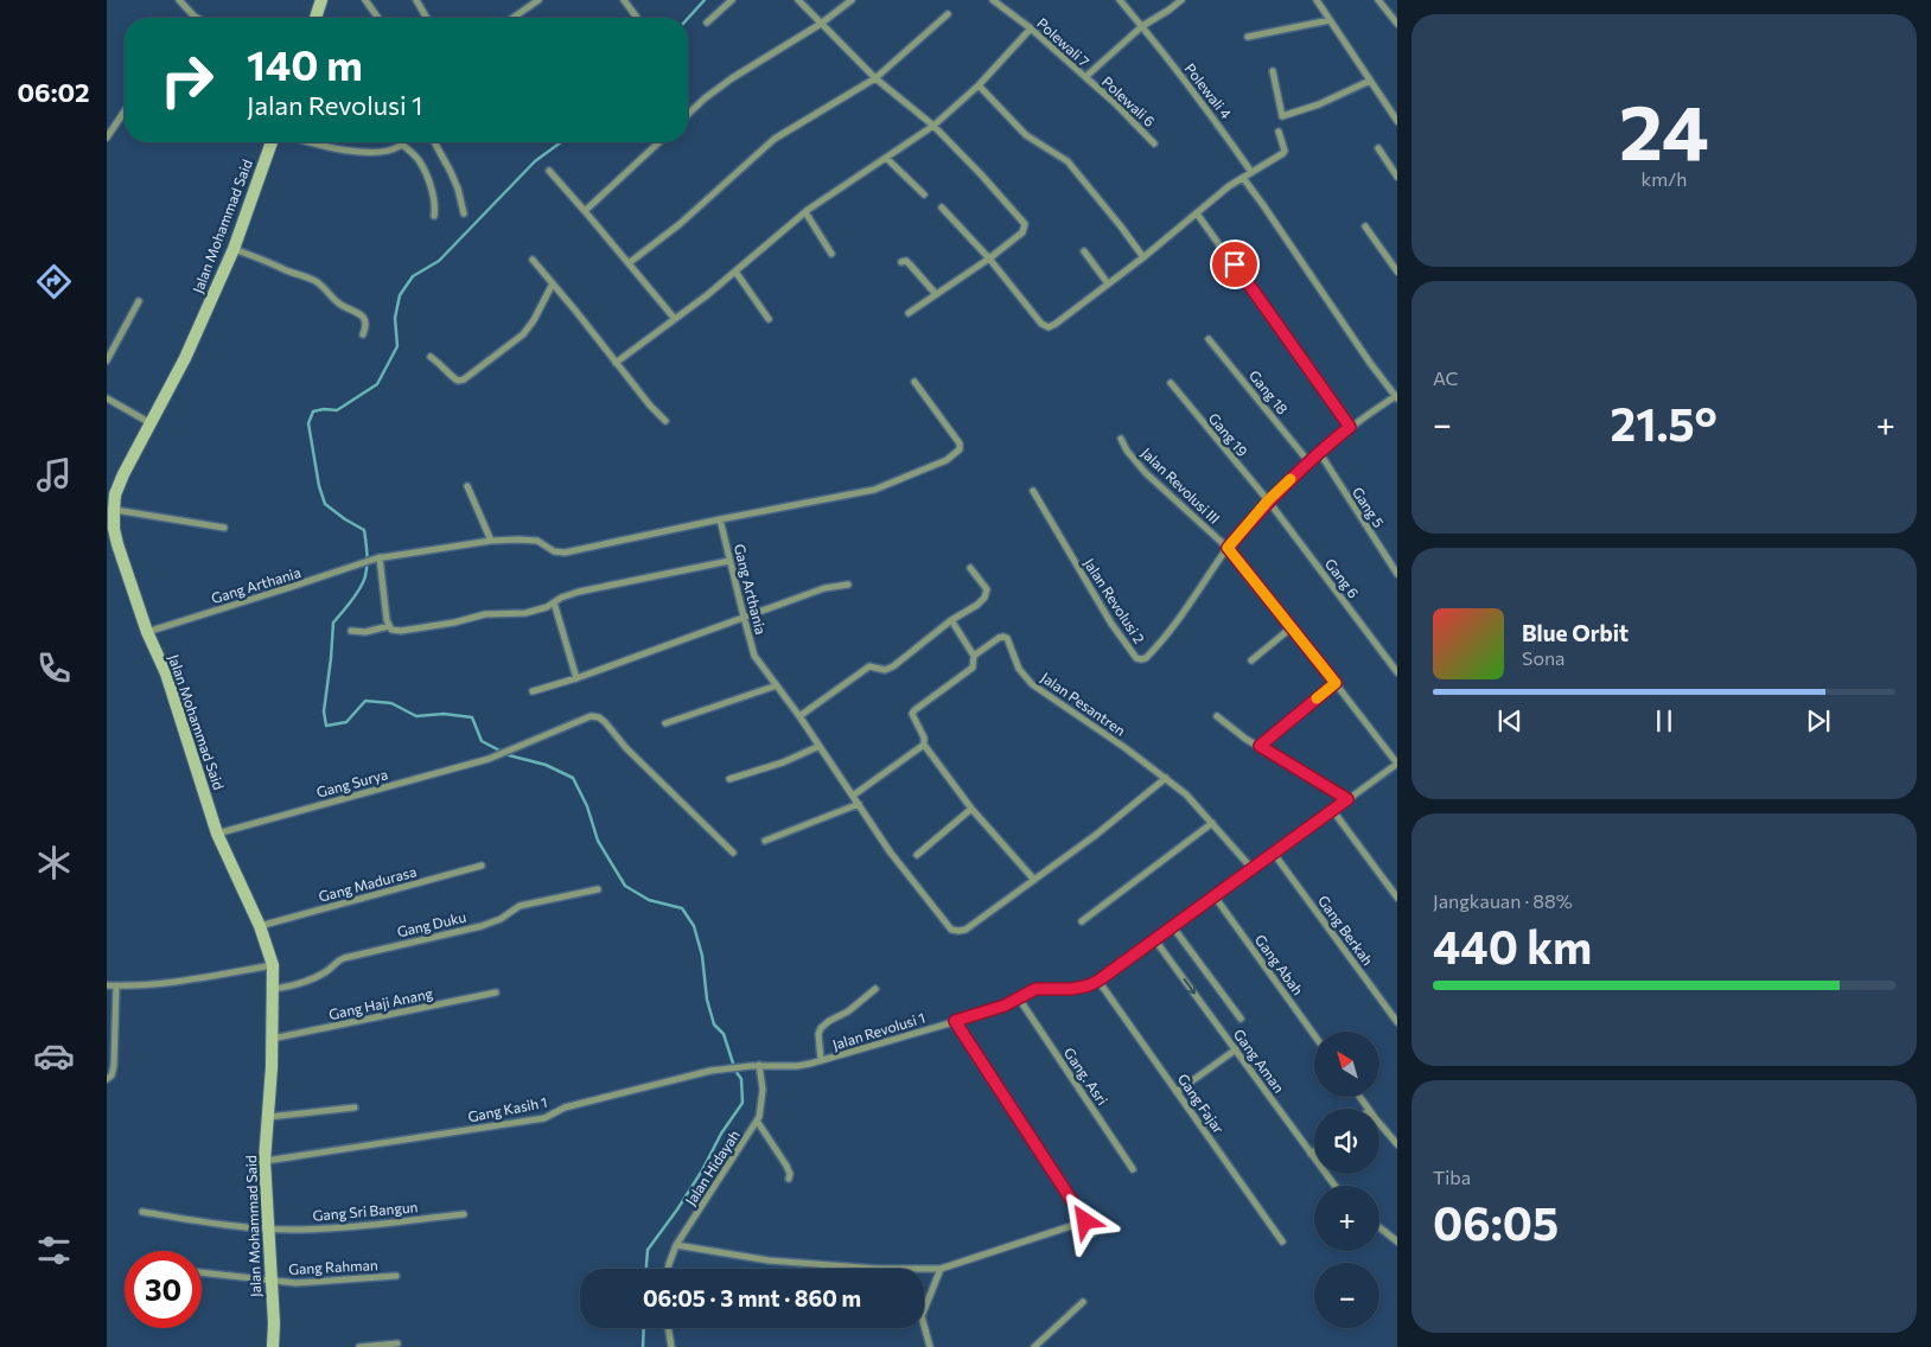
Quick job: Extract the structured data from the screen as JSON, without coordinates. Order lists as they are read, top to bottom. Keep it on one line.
{"streets":{"street":["Polewali 7","Polewali 4","Polewali 6","Jalan Mohammad Said","Gang 18","Gang 19","Jalan Revolusi III","Gang 5","Gang 6","Gang Arthania","Jalan Revolusi 2","Jalan Pesantren","Gang Surya","Gang Madurasa","Gang Duku","Gang Berkah","Gang Abah","Gang Haji Anang","Jalan Revolusi 1","Gang Aman","Gang. Asri","Gang Fajar","Gang Kasih 1","Jalan Hidayah","Gang Sri Bangun","Gang Rahman"]},"crossings":[["Polewali 7","Polewali 4"],["Polewali 7","Polewali 6"],["Jalan Mohammad Said","Gang Arthania"],["Jalan Mohammad Said","Gang Surya"],["Jalan Mohammad Said","Gang Madurasa"],["Jalan Mohammad Said","Gang Duku"],["Jalan Mohammad Said","Gang Haji Anang"],["Jalan Mohammad Said","Gang Kasih 1"],["Jalan Mohammad Said","Gang Sri Bangun"],["Jalan Mohammad Said","Gang Rahman"],["Gang 18","Jalan Revolusi 2"],["Gang 19","Gang 6"],["Gang 19","Jalan Revolusi 2"],["Jalan Revolusi III","Jalan Revolusi 2"],["Gang 5","Jalan Revolusi 2"],["Gang 6","Jalan Revolusi 2"],["Gang Arthania","Jalan Pesantren"],["Gang Berkah","Jalan Revolusi 1"],["Gang Abah","Jalan Revolusi 1"],["Jalan Revolusi 1","Gang Aman"],["Jalan Revolusi 1","Gang. Asri"],["Jalan Revolusi 1","Gang Fajar"],["Jalan Revolusi 1","Gang Kasih 1"],["Jalan Revolusi 1","Jalan Hidayah"]],"north":"top left","page":{"tabs":"06:02","tile":[["24","km/h"],"AC",["Jangkauan · 88%","440 km"],["Tiba","06:05"]],"turn":["140 m","Jalan Revolusi 1"],"heat":["−","21.5°","+"],"song":["Blue Orbit","Sona"],"map_buttons":["+","−"],"limit":"30","trip":"06:05 · 3 mnt · 860 m"}}
